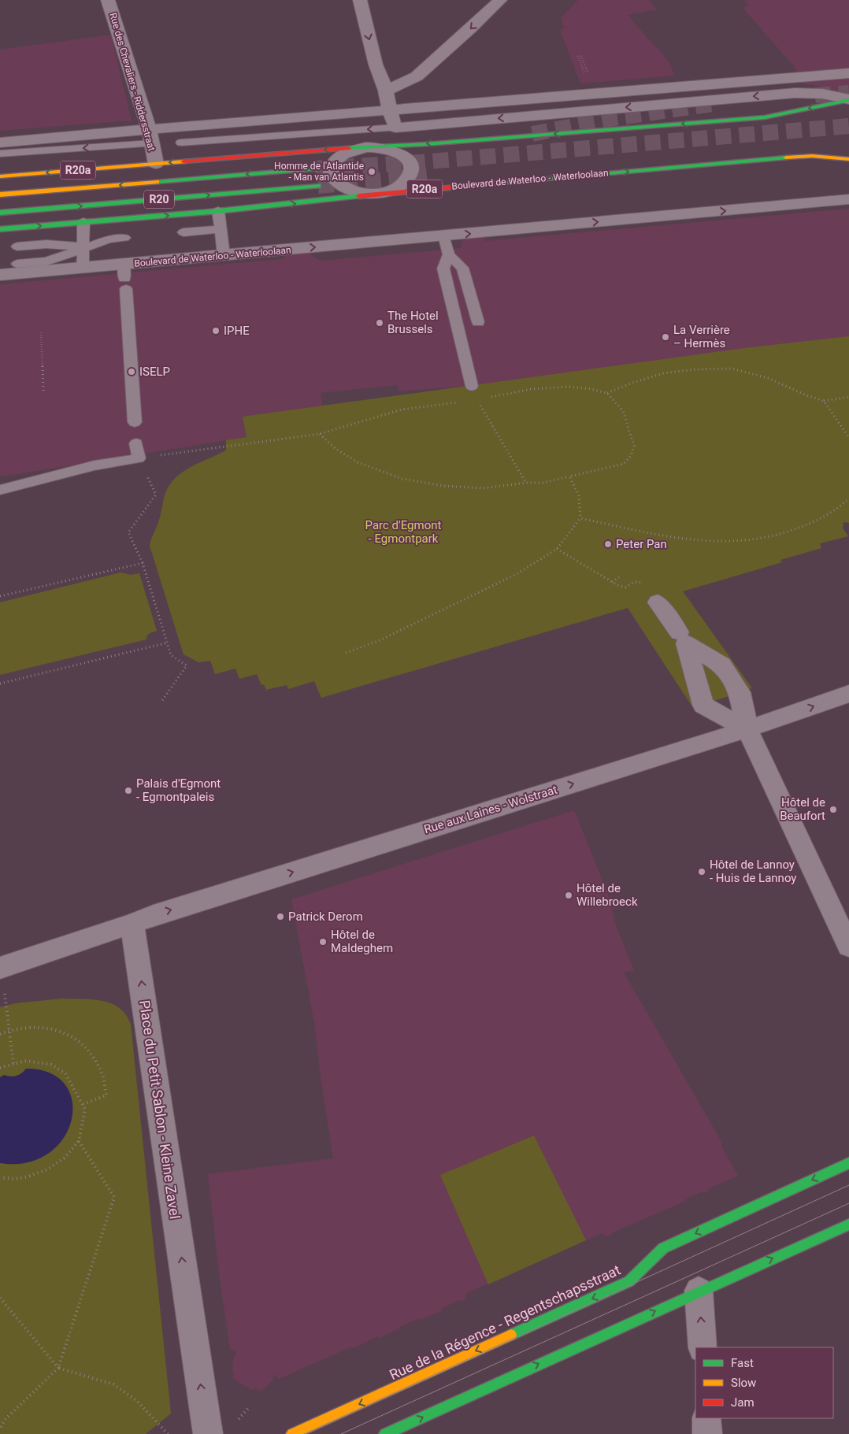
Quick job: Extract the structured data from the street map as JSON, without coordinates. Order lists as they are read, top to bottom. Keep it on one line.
{"streets":{"main road":["R20a","Boulevard de Waterloo - Waterloolaan","R20","Rue de la Régence - Regentschapsstraat"],"street":["Rue des Chevaliers - Riddersstraat","Rue aux Laines - Wolstraat","Place du Petit Sablon - Kleine Zavel"]},"crossings":[["Rue des Chevaliers - Riddersstraat","R20a"],["R20a","Boulevard de Waterloo - Waterloolaan"],["Rue aux Laines - Wolstraat","Place du Petit Sablon - Kleine Zavel"]],"one_way":["Rue aux Laines - Wolstraat","Place du Petit Sablon - Kleine Zavel"],"parks":["Parc d'Egmont - Egmontpark"],"places":["Homme de l'Atlantide - Man van Atlantis","The Hotel Brussels","IPHE","La Verrière – Hermès","ISELP","Peter Pan","Palais d'Egmont - Egmontpaleis","Hôtel de Beaufort","Hôtel de Lannoy - Huis de Lannoy","Hôtel de Willebroeck","Patrick Derom","Hôtel de Maldeghem"],"legend":["Fast","Slow","Jam"]}
